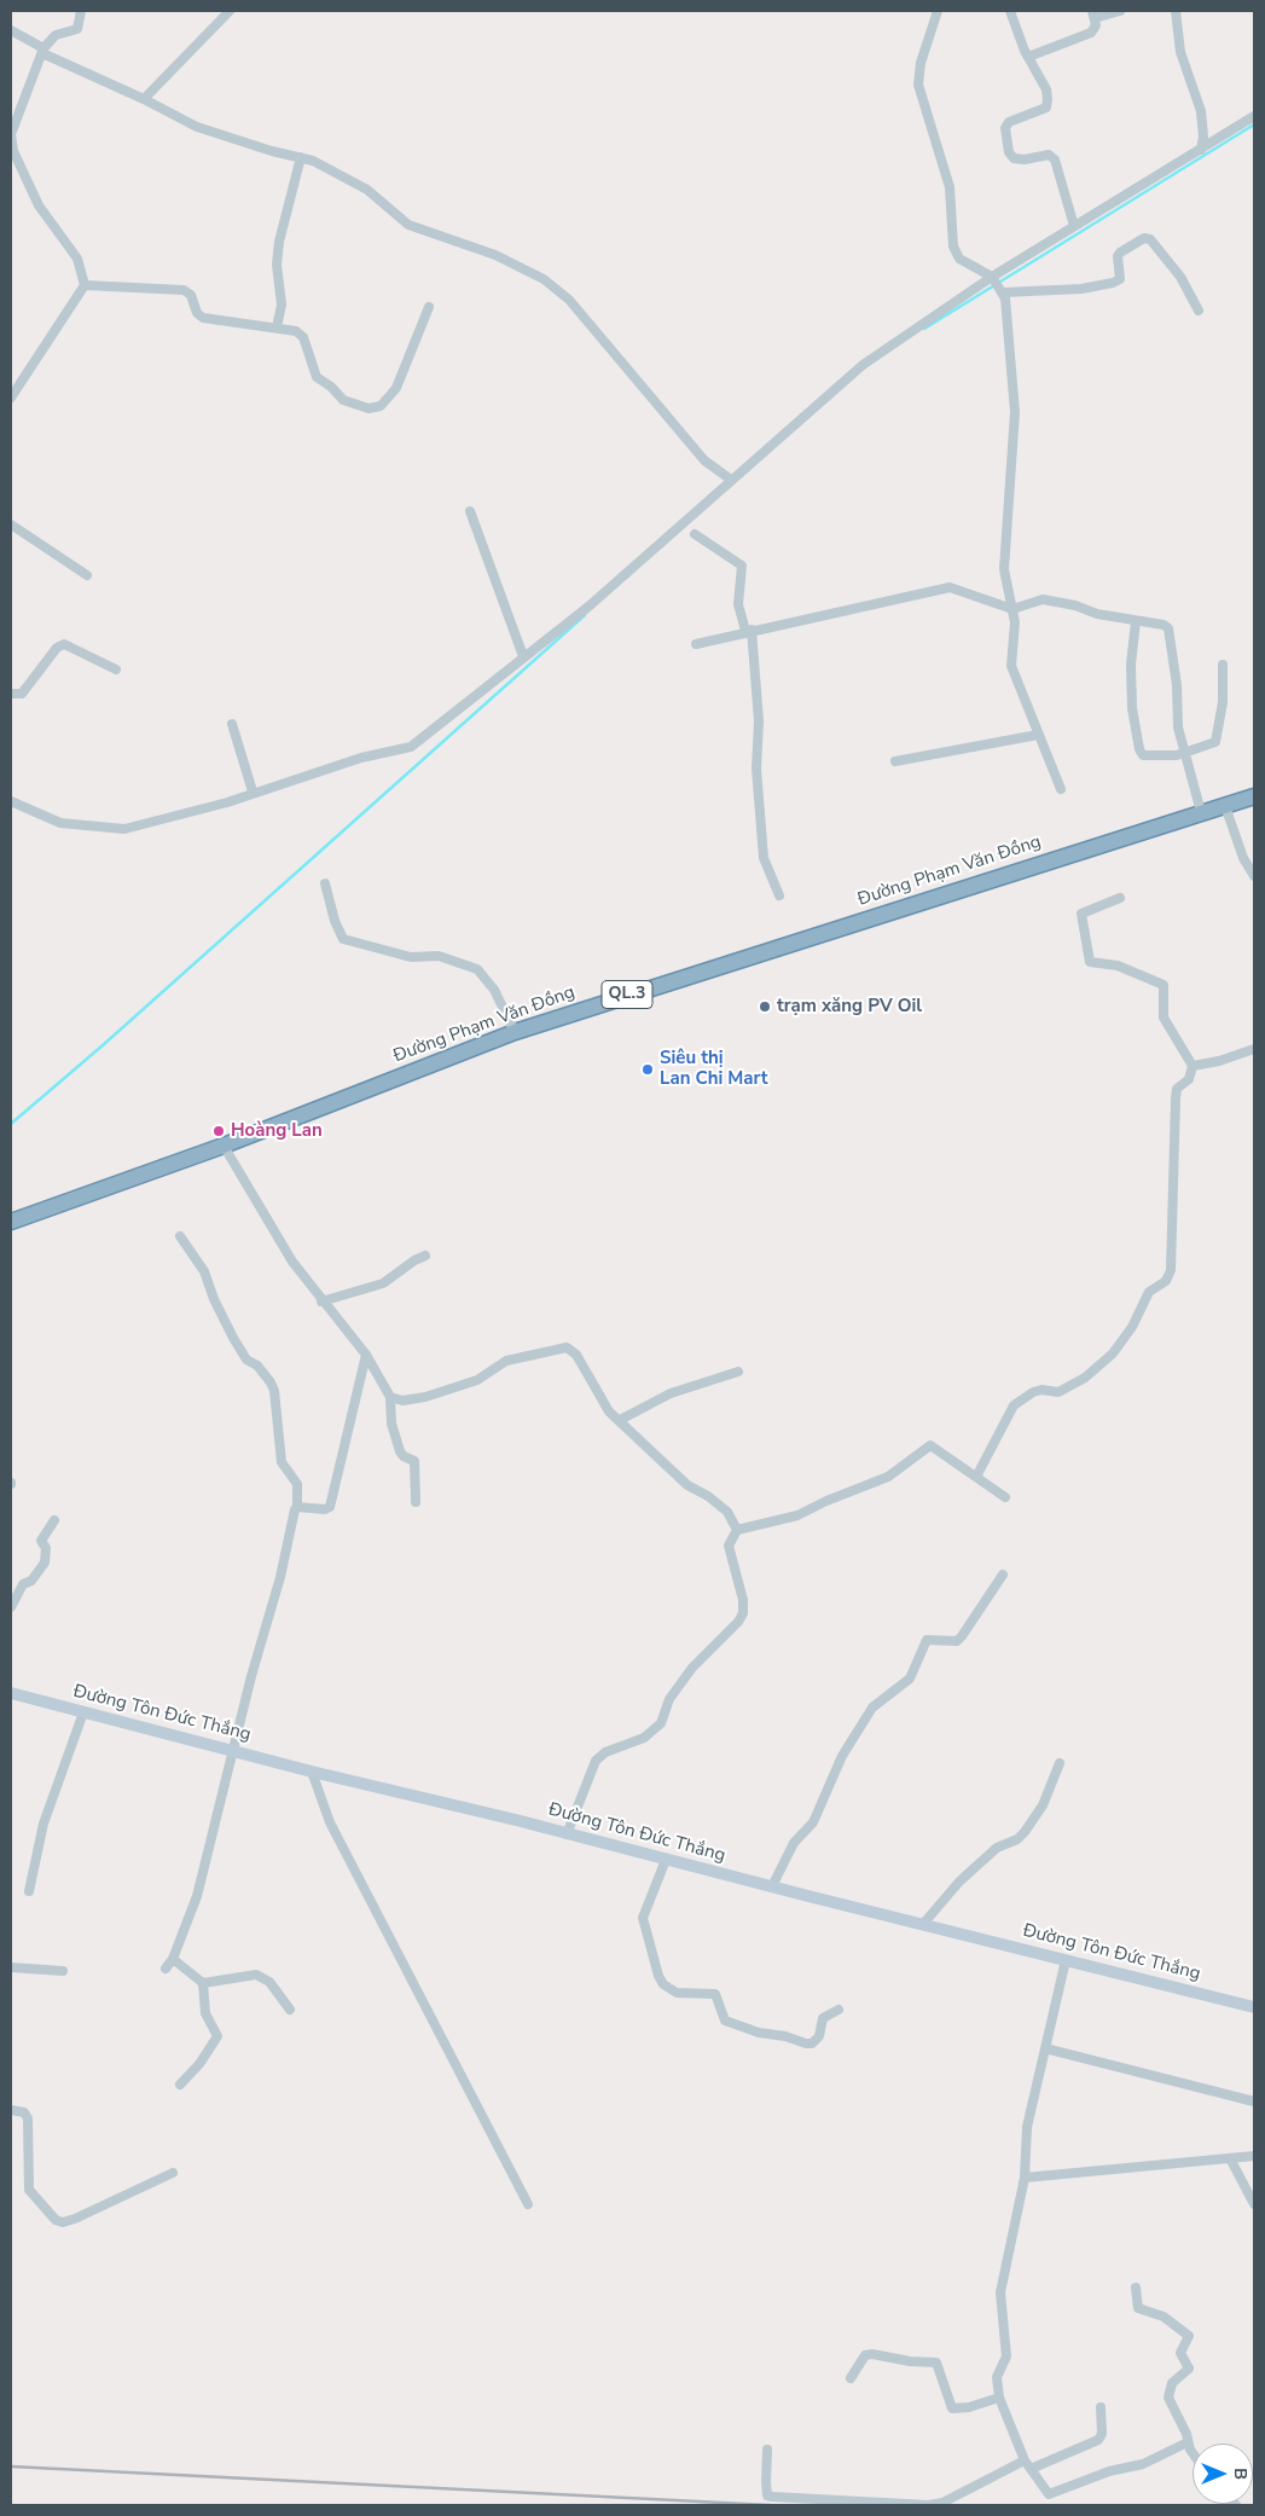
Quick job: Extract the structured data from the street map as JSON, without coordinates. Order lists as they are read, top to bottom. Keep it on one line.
{"streets":{"highway":["Đường Phạm Văn Đồng","QL.3"],"main road":["Đường Tôn Đức Thắng"]},"places":["trạm xăng PV Oil","Siêu thị Lan Chi Mart","Hoàng Lan"],"north":"right"}
